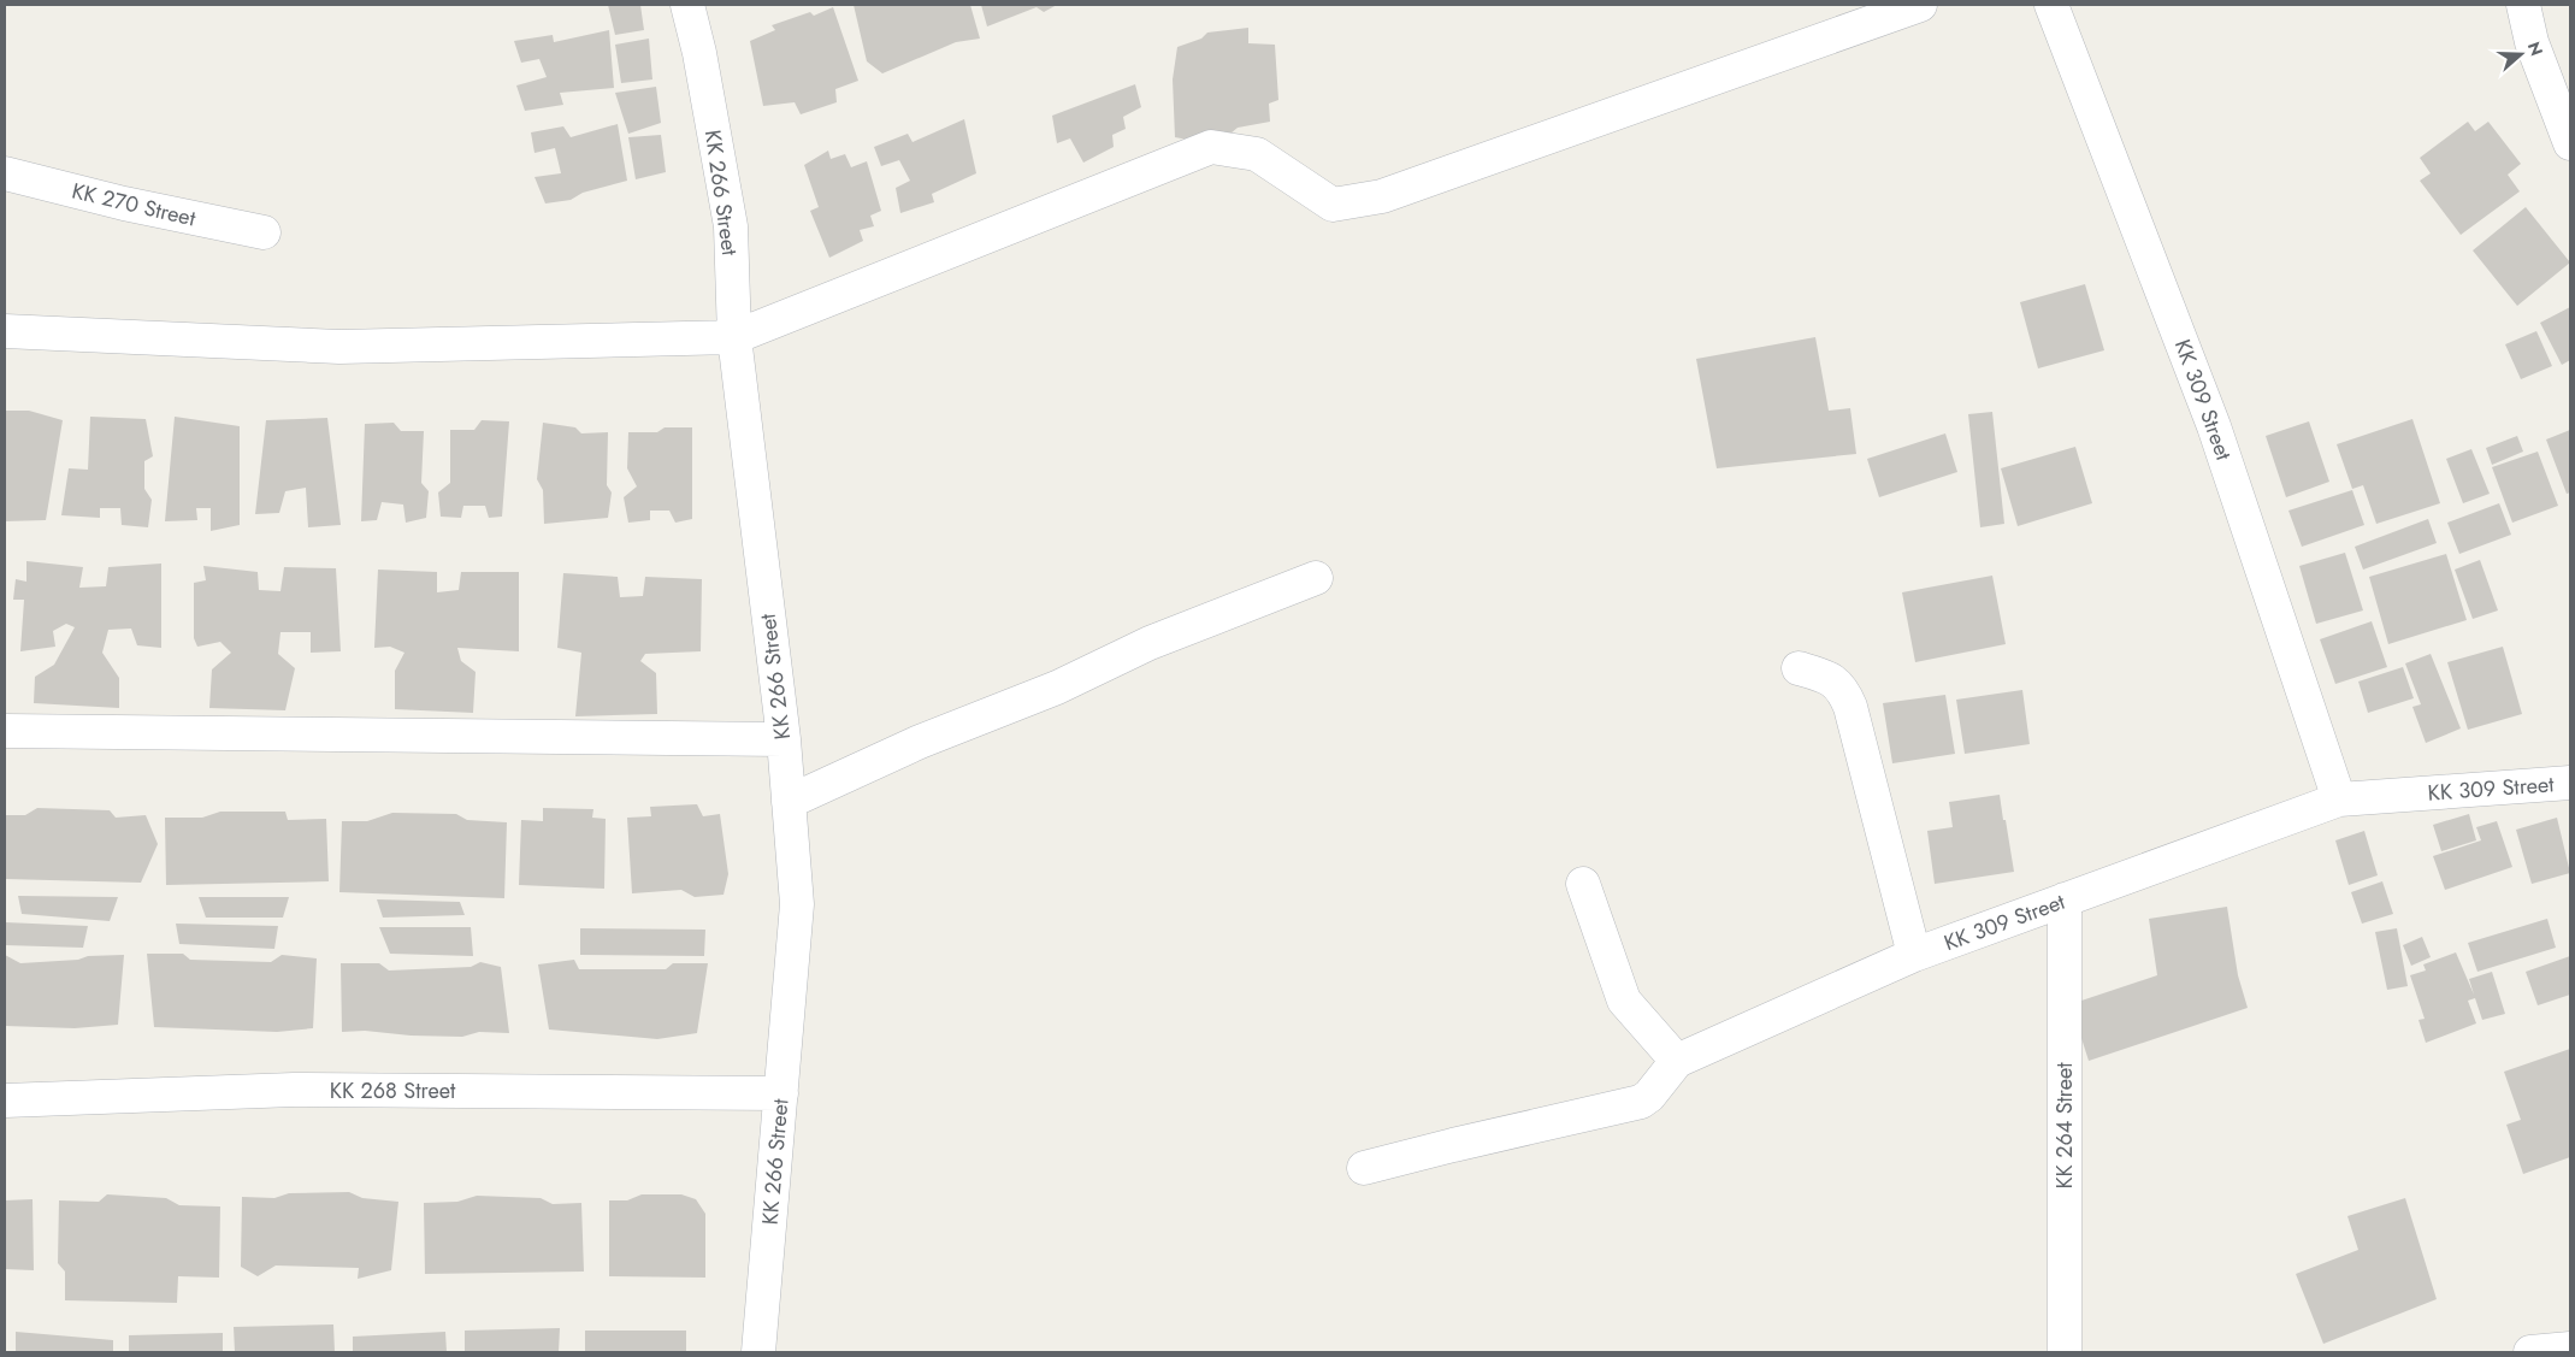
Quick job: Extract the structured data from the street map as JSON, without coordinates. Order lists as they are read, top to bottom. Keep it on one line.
{"streets":{"street":["KK 266 Street","KK 270 Street","KK 309 Street","KK 268 Street","KK 264 Street"]},"crossings":[["KK 266 Street","KK 268 Street"],["KK 309 Street","KK 264 Street"]],"north":"right"}
